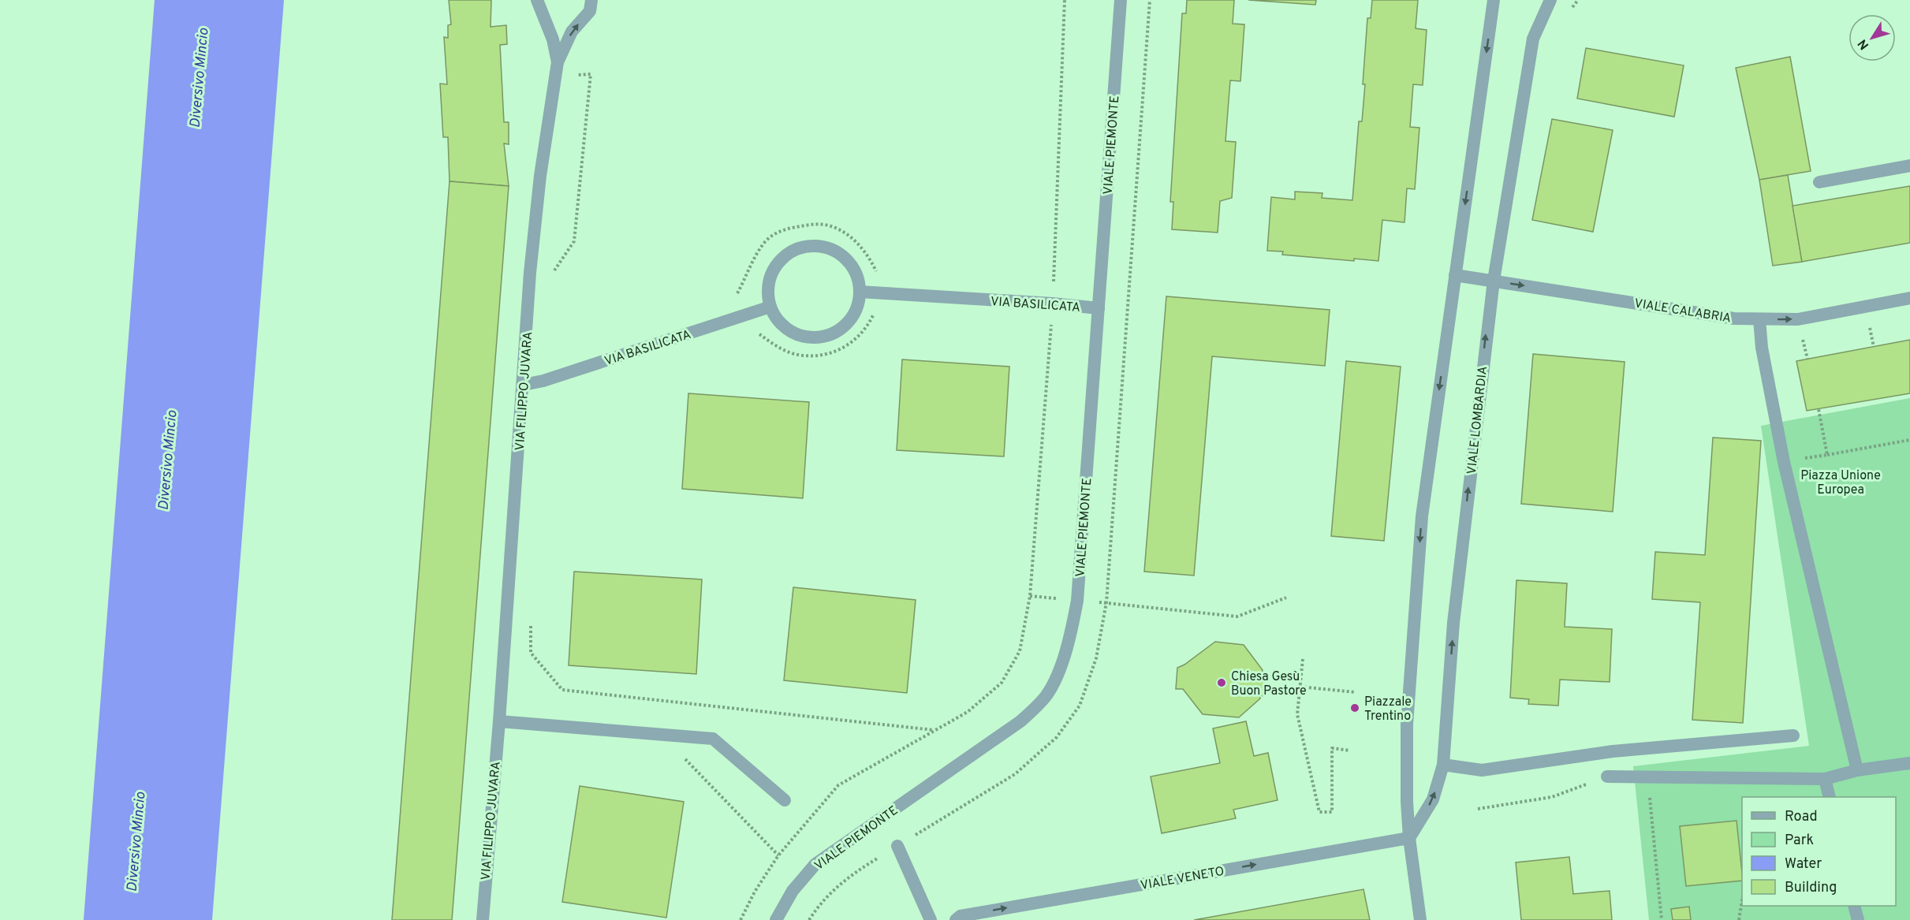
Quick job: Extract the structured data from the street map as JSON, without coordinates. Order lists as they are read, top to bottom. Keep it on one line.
{"streets":{"street":["VIALE PIEMONTE","VIA BASILICATA","VIALE CALABRIA","VIA FILIPPO JUVARA","VIALE LOMBARDIA","VIALE VENETO"]},"crossings":[["VIALE PIEMONTE","VIA BASILICATA"],["VIA BASILICATA","VIA FILIPPO JUVARA"],["VIALE CALABRIA","VIALE LOMBARDIA"],["VIALE LOMBARDIA","VIALE VENETO"]],"one_way":["VIALE CALABRIA","VIALE VENETO"],"water":["Diversivo Mincio"],"parks":["Piazza Unione Europea"],"places":["Chiesa Gesù Buon Pastore","Piazzale Trentino"],"legend":["Road","Park","Water","Building"],"north":"bottom left"}
